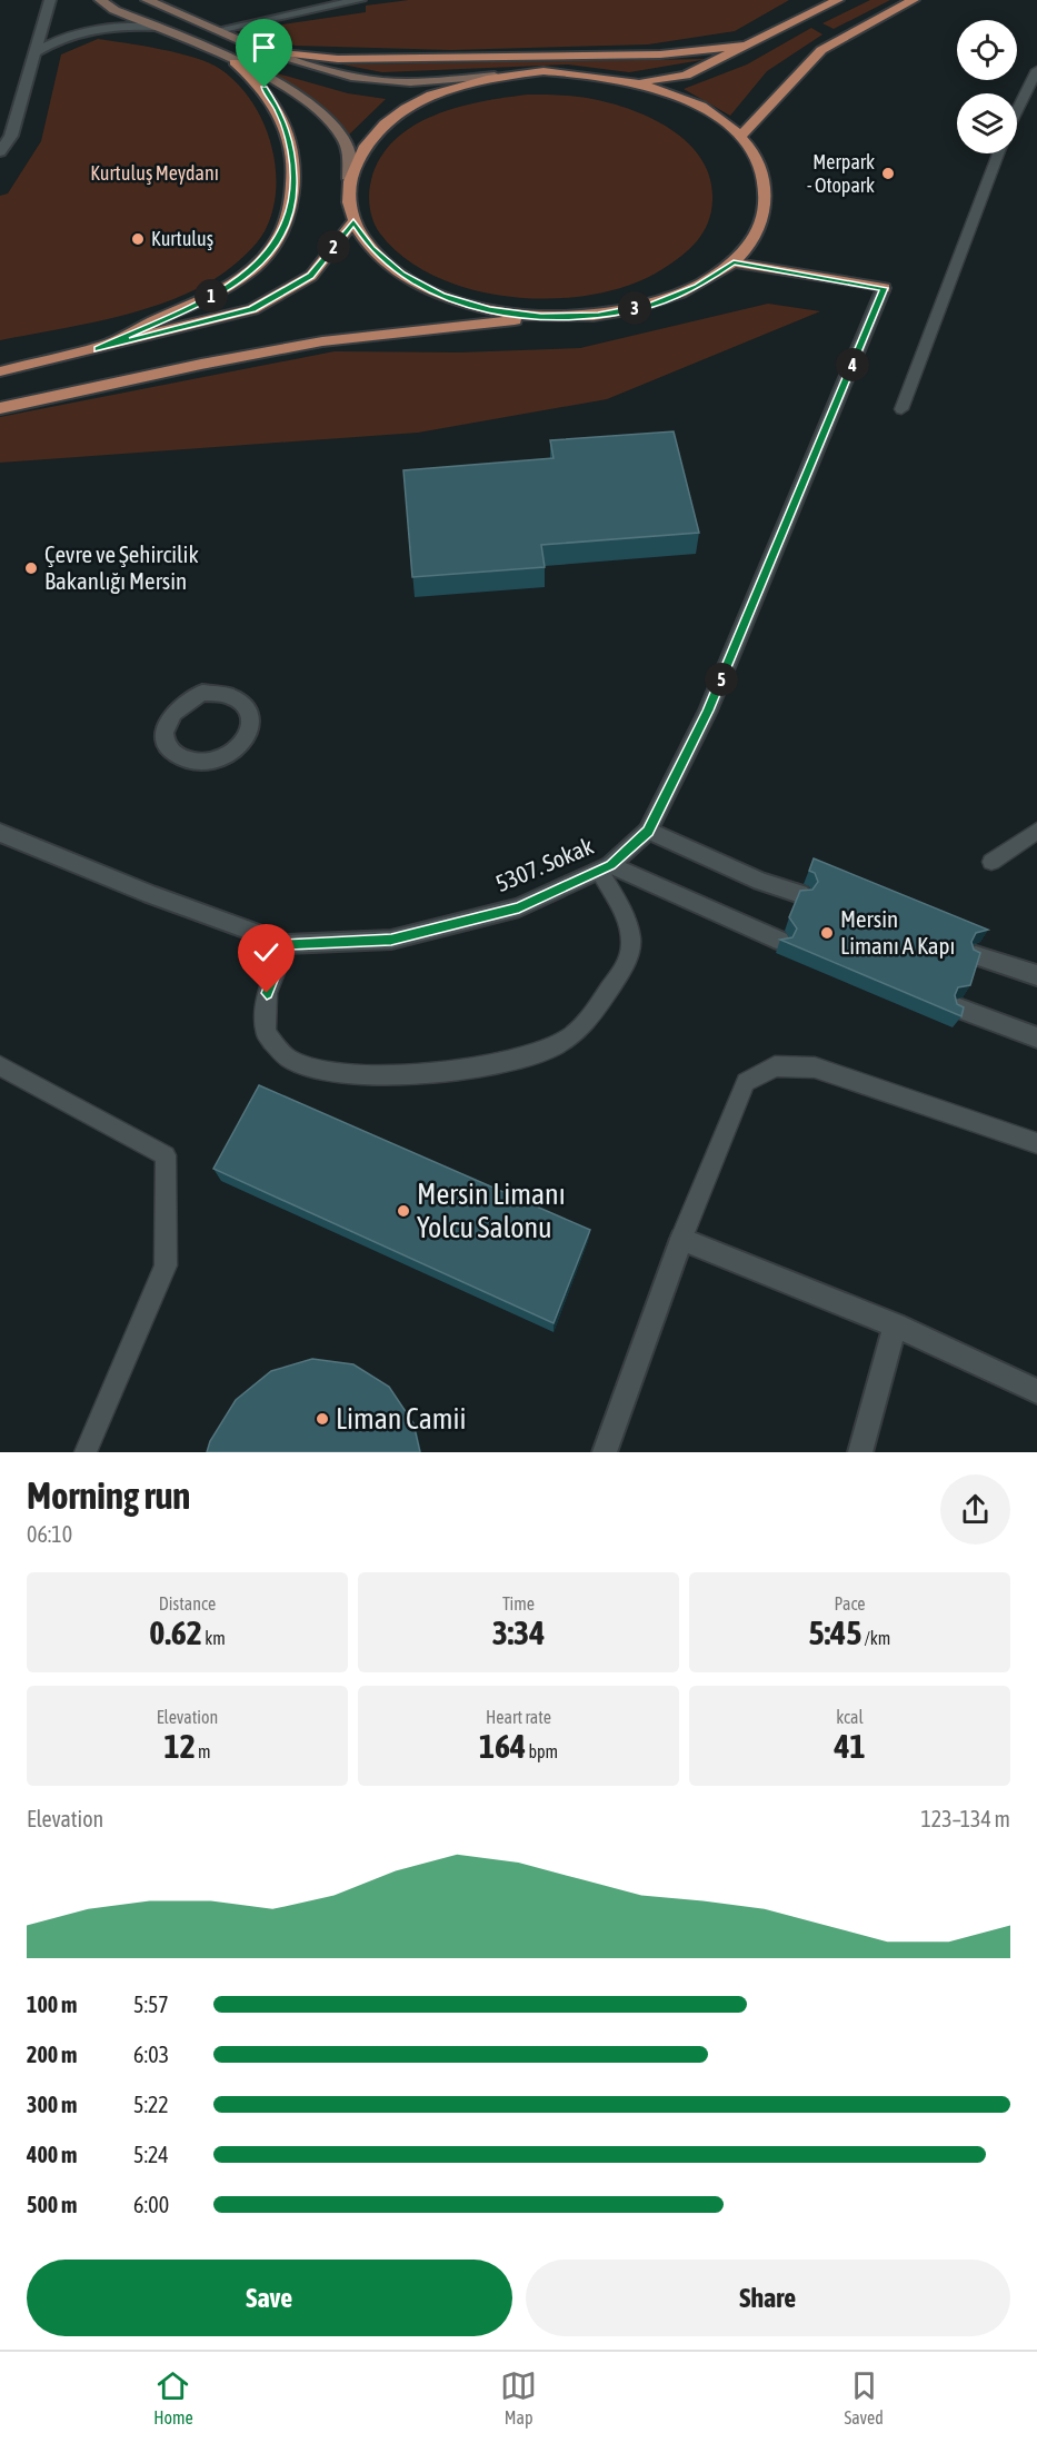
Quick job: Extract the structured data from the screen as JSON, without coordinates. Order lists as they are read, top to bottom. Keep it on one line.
{"streets":{"street":["5307. Sokak"]},"parks":["Kurtuluş Meydanı"],"places":["Merpark - Otopark","Kurtuluş","Çevre ve Şehircilik Bakanlığı Mersin","Mersin Limanı A Kapı","Mersin Limanı Yolcu Salonu","Liman Camii"],"page":{"pins":["2","1","3","4","5"],"heading":["Morning run","06:10"],"stats":[["Distance","0.62 km"],["Time","3:34"],["Pace","5:45 /km"],["Elevation","12 m"],["Heart rate","164 bpm"],["kcal","41"]],"chart":["Elevation","123–134 m"],"list":[{"name":"100 m","note":"5:57"},{"name":"200 m","note":"6:03"},{"name":"300 m","note":"5:22"},{"name":"400 m","note":"5:24"},{"name":"500 m","note":"6:00"}],"buttons":["Save","Share"],"tabs":["Home","Map","Saved"]}}
